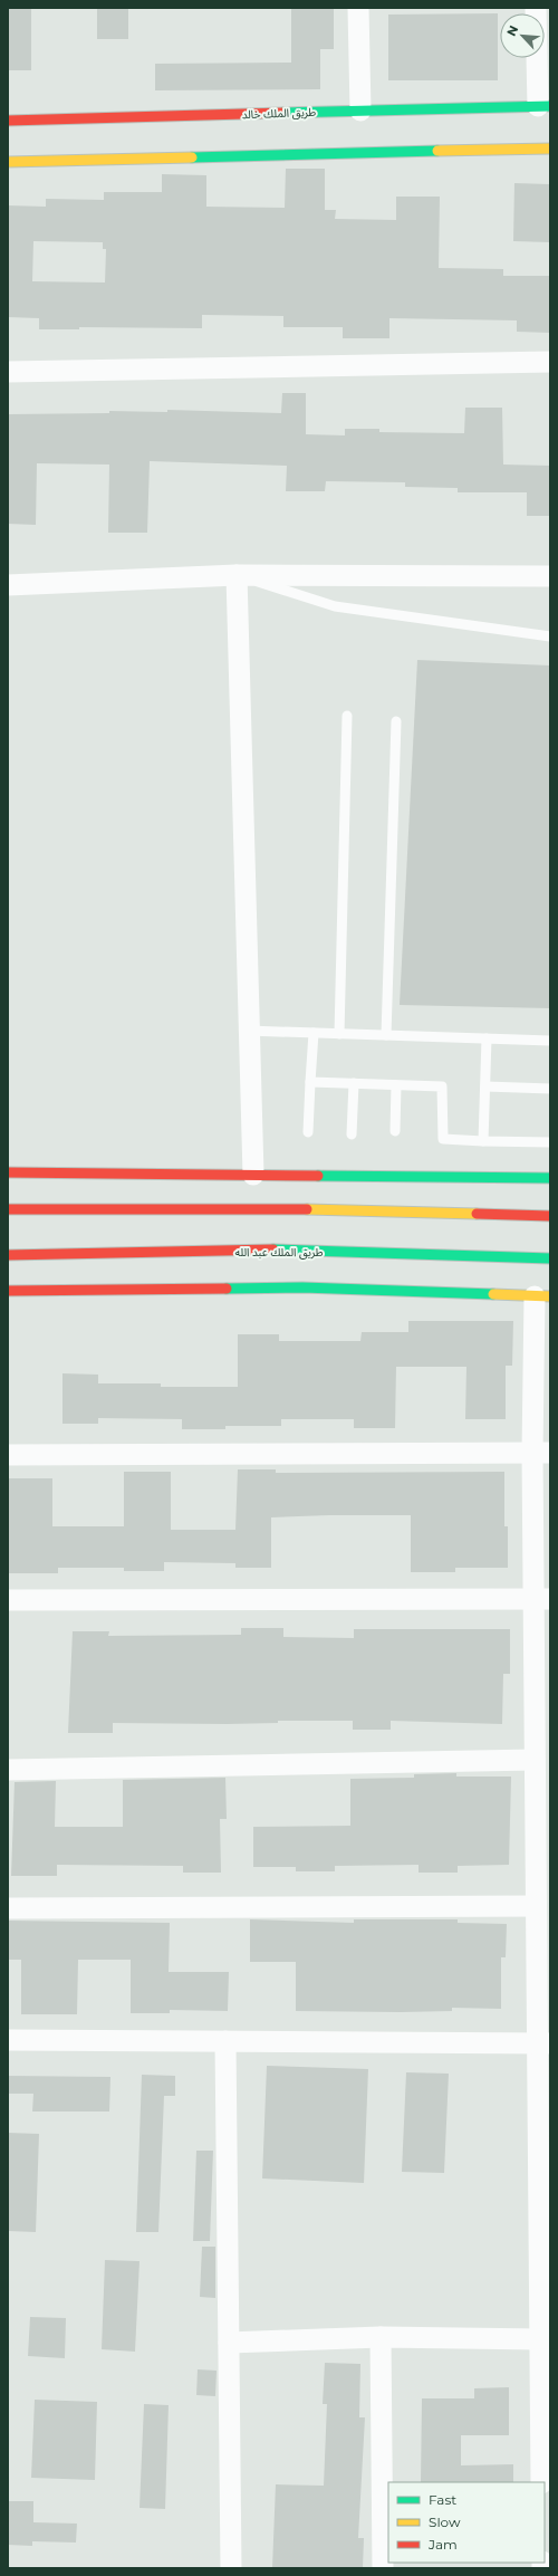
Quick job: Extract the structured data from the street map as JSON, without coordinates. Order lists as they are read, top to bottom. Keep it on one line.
{"streets":{"main road":["طريق الملك خالد","طريق الملك عبد الله"]},"legend":["Fast","Slow","Jam"],"north":"top left"}
